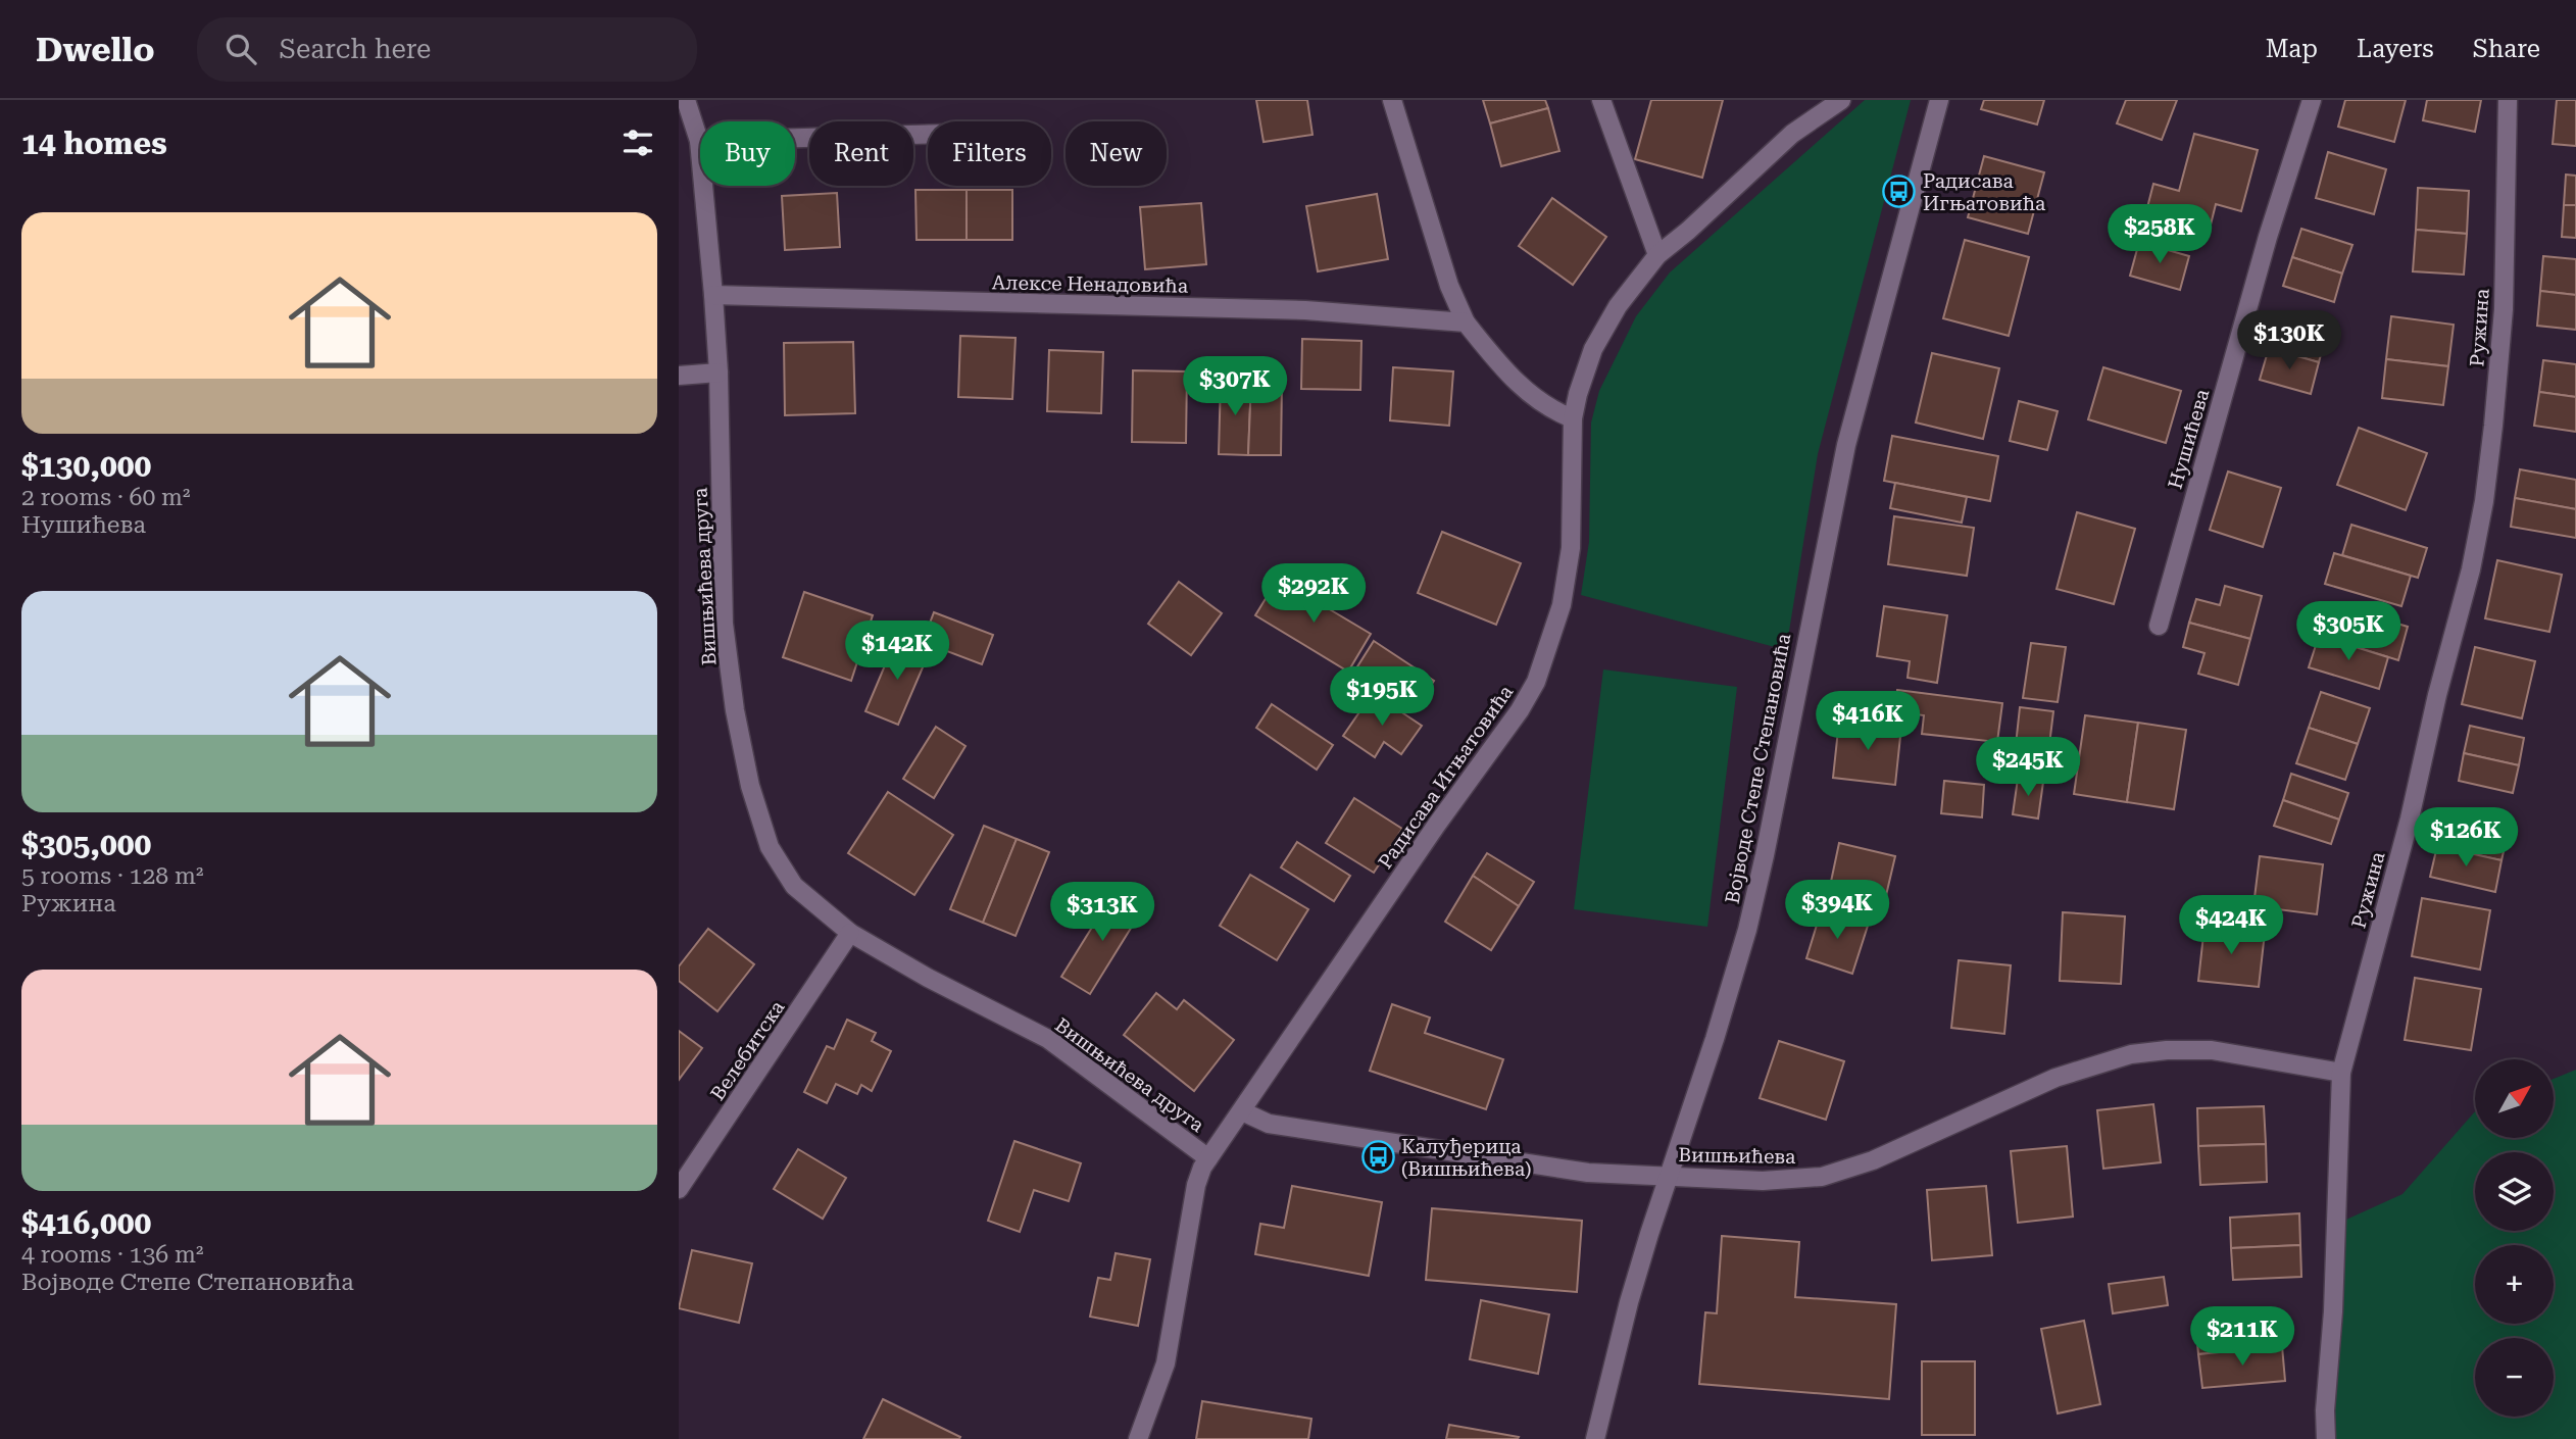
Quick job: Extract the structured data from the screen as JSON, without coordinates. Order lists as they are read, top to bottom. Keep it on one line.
{"streets":{"street":["Алексе Ненадовића","Ружина","Нушићева","Вишњићева друга","Војводе Степе Степановића","Радисава Игњатовића","Велебитска","Вишњићева"]},"crossings":[["Алексе Ненадовића","Вишњићева друга"],["Ружина","Вишњићева"],["Вишњићева друга","Радисава Игњатовића"],["Вишњићева друга","Велебитска"],["Војводе Степе Степановића","Вишњићева"],["Радисава Игњатовића","Вишњићева"]],"places":{"bus stop":["Радисава Игњатовића","Калуђерица (Вишњићева)"]},"north":"top right","page":{"header":"Dwello","search":"Search here","nav":["Map","Layers","Share"],"heading":"14 homes","chip":["Buy","Rent","Filters","New"],"list":[{"name":"$130,000","note":"2 rooms · 60 m² · Нушићева"},{"name":"$305,000","note":"5 rooms · 128 m² · Ружина"},{"name":"$416,000","note":"4 rooms · 136 m² · Војводе Степе Степановића"}],"price":["$258K","$130K","$307K","$292K","$305K","$142K","$195K","$416K","$245K","$126K","$394K","$313K","$424K","$211K"],"map_buttons":["+","−"]}}
